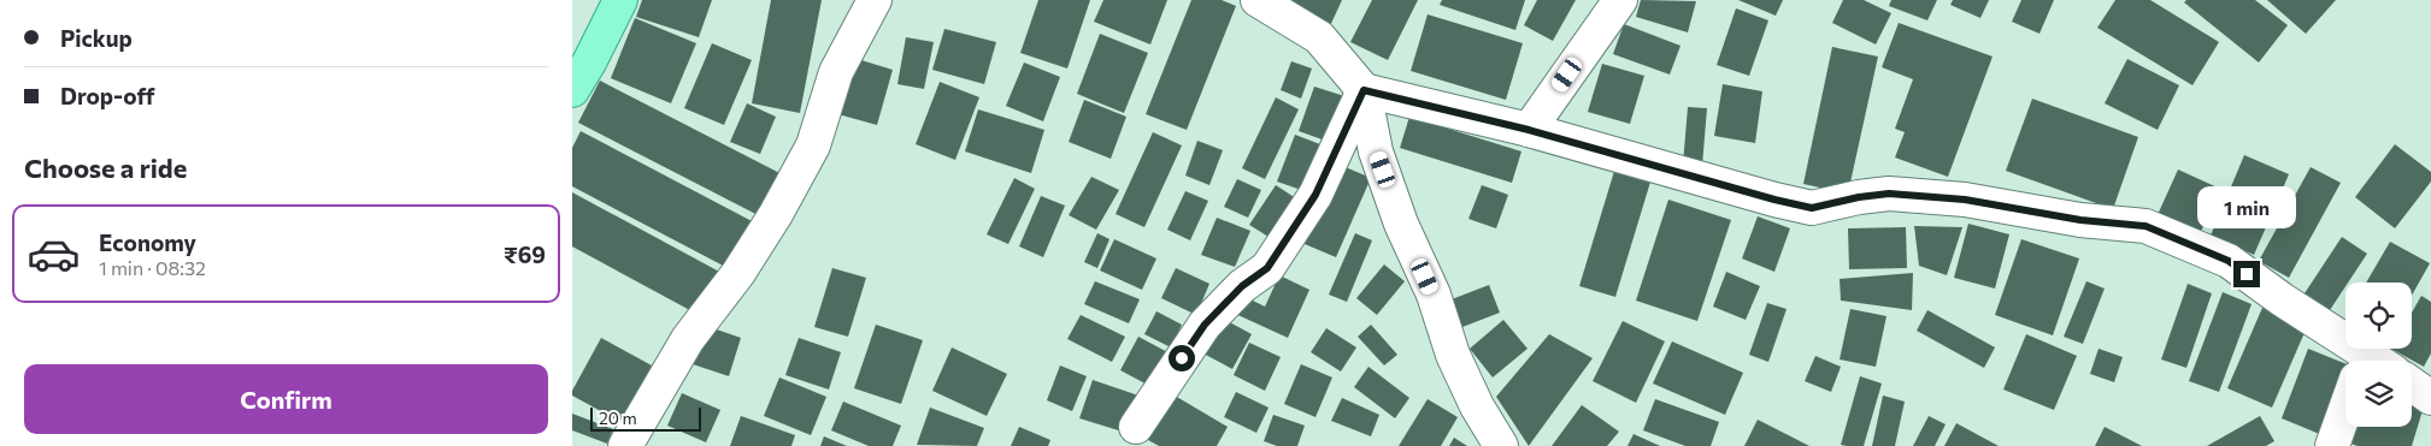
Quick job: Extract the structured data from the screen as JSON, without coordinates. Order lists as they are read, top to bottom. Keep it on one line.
{"scale_bar":"20 m","page":{"banner":["Pickup","Drop-off"],"heading":"Choose a ride","bubble":"1 min","list":[{"name":"Economy","note":"1 min · 08:32","value":"₹69"}],"buttons":"Confirm","scale":"20 m"}}
